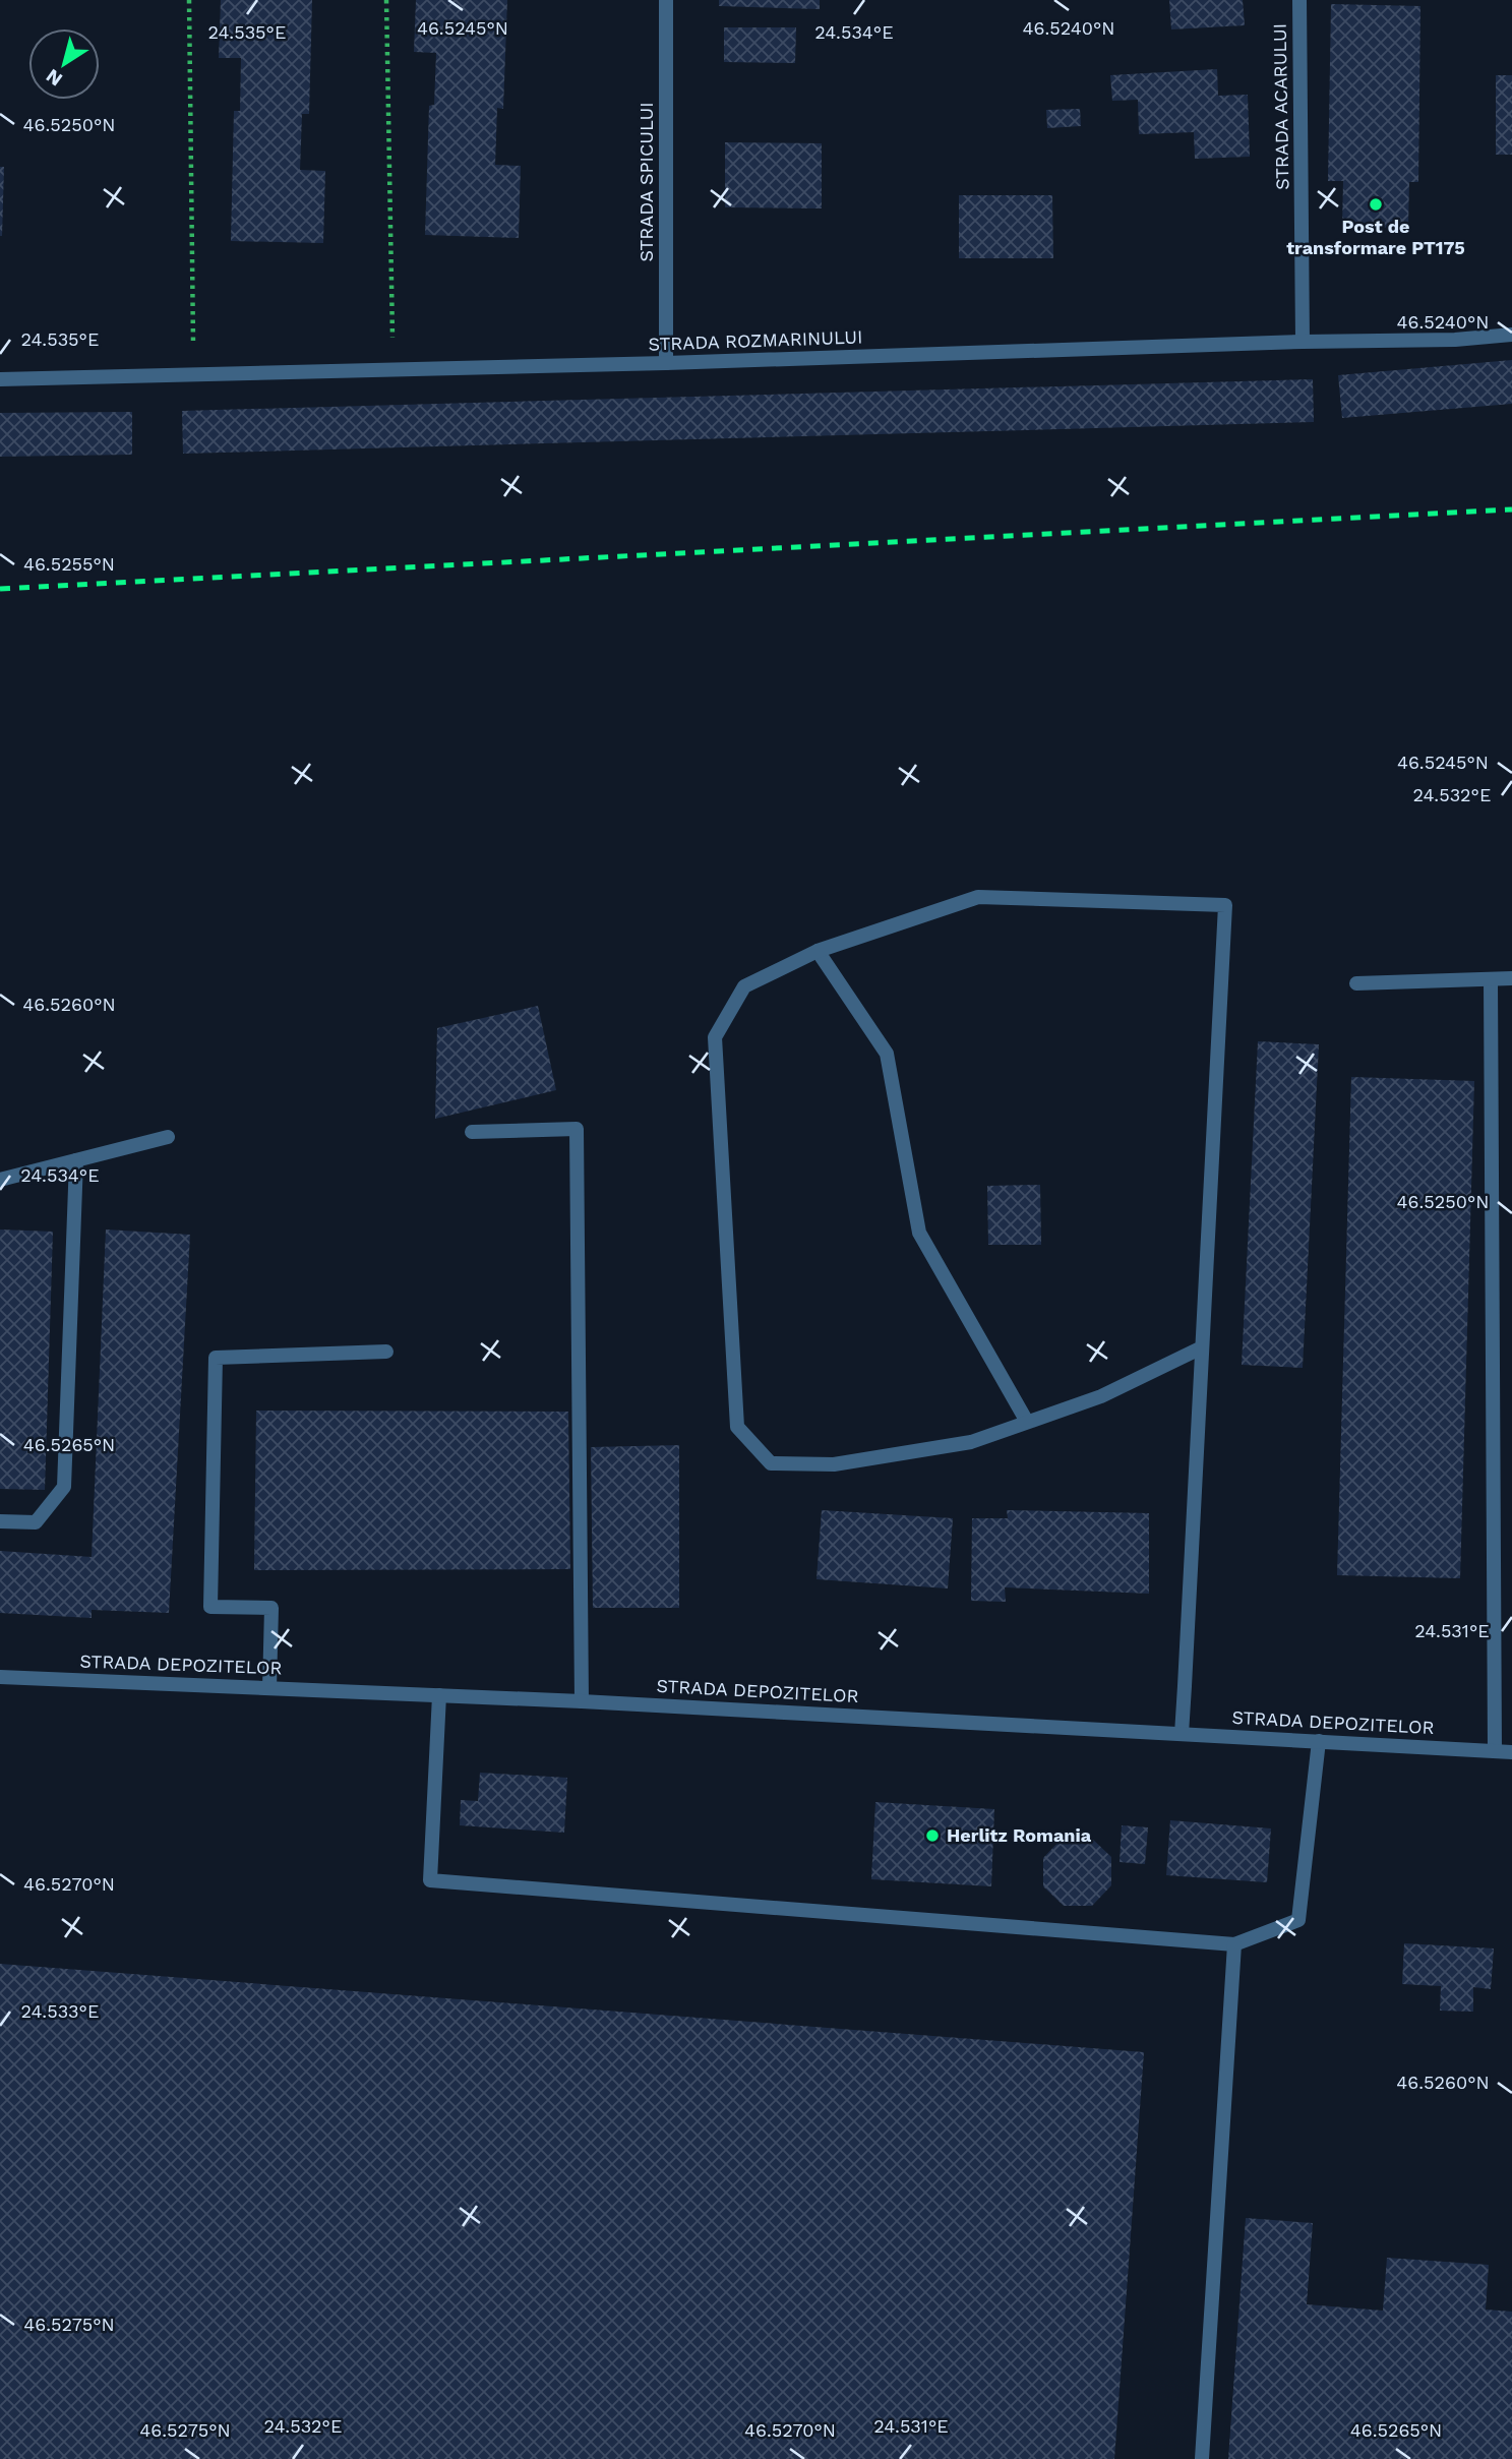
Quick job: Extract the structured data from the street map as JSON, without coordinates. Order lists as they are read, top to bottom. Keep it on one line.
{"streets":{"street":["STRADA ACARULUI","STRADA SPICULUI","STRADA ROZMARINULUI","STRADA DEPOZITELOR"]},"crossings":[["STRADA ACARULUI","STRADA ROZMARINULUI"],["STRADA SPICULUI","STRADA ROZMARINULUI"]],"places":["Post de transformare PT175","Herlitz Romania"],"north":"bottom left","coordinates":["46.5245°N","46.5240°N","24.535°E","24.534°E","46.5250°N","46.5255°N","24.532°E","46.5260°N","46.5265°N","24.531°E","46.5270°N","24.533°E","46.5275°N"]}
